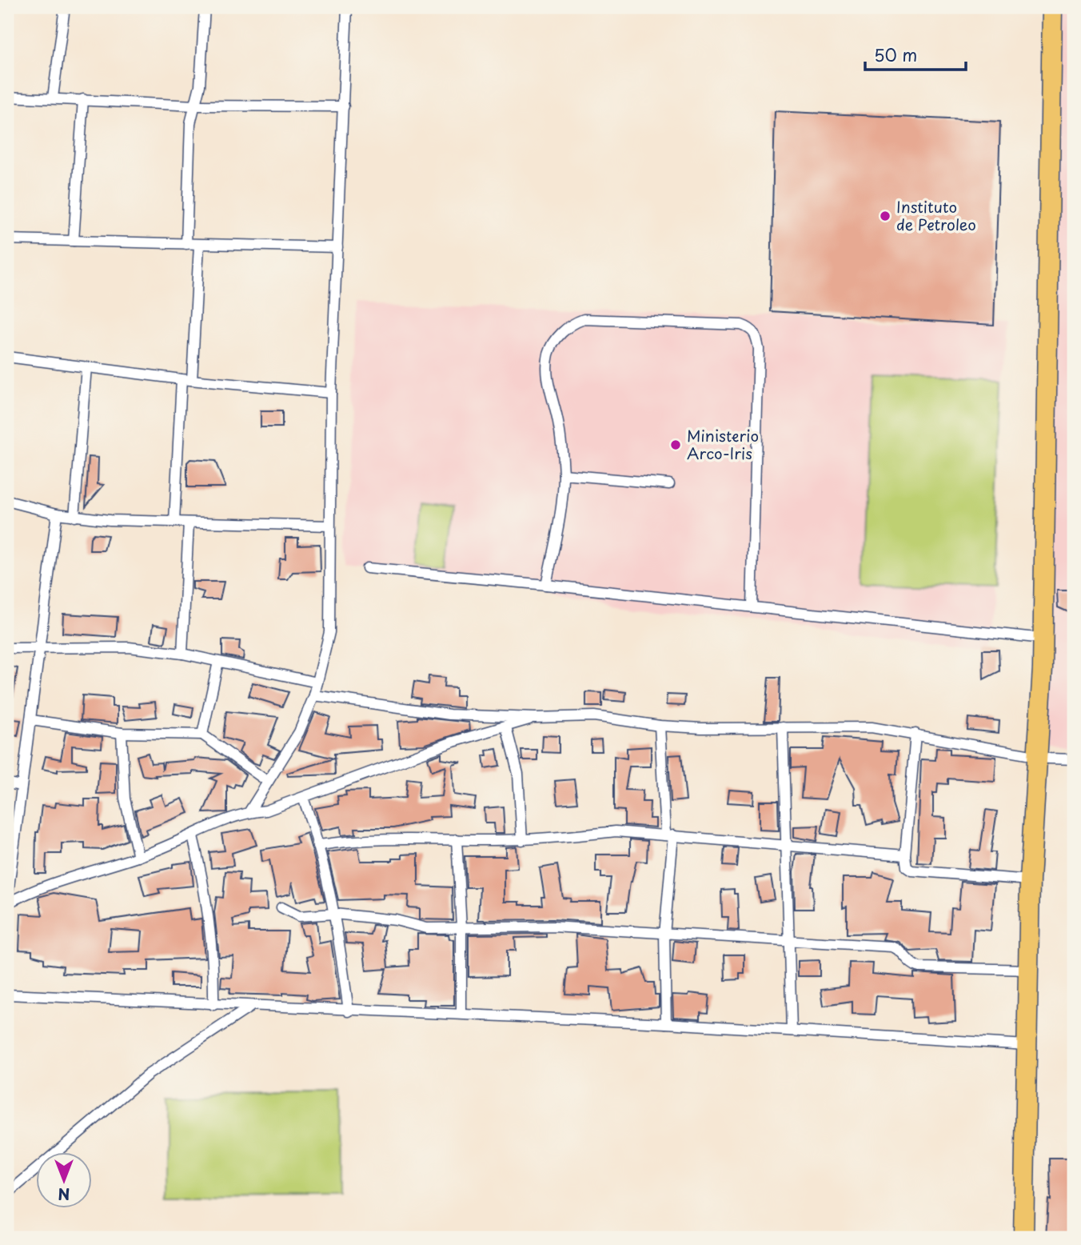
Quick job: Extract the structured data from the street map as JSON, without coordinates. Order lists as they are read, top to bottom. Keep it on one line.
{"places":["Instituto de Petroleo","Ministerio Arco-Iris"],"scale_bar":"50 m","north":"bottom"}
